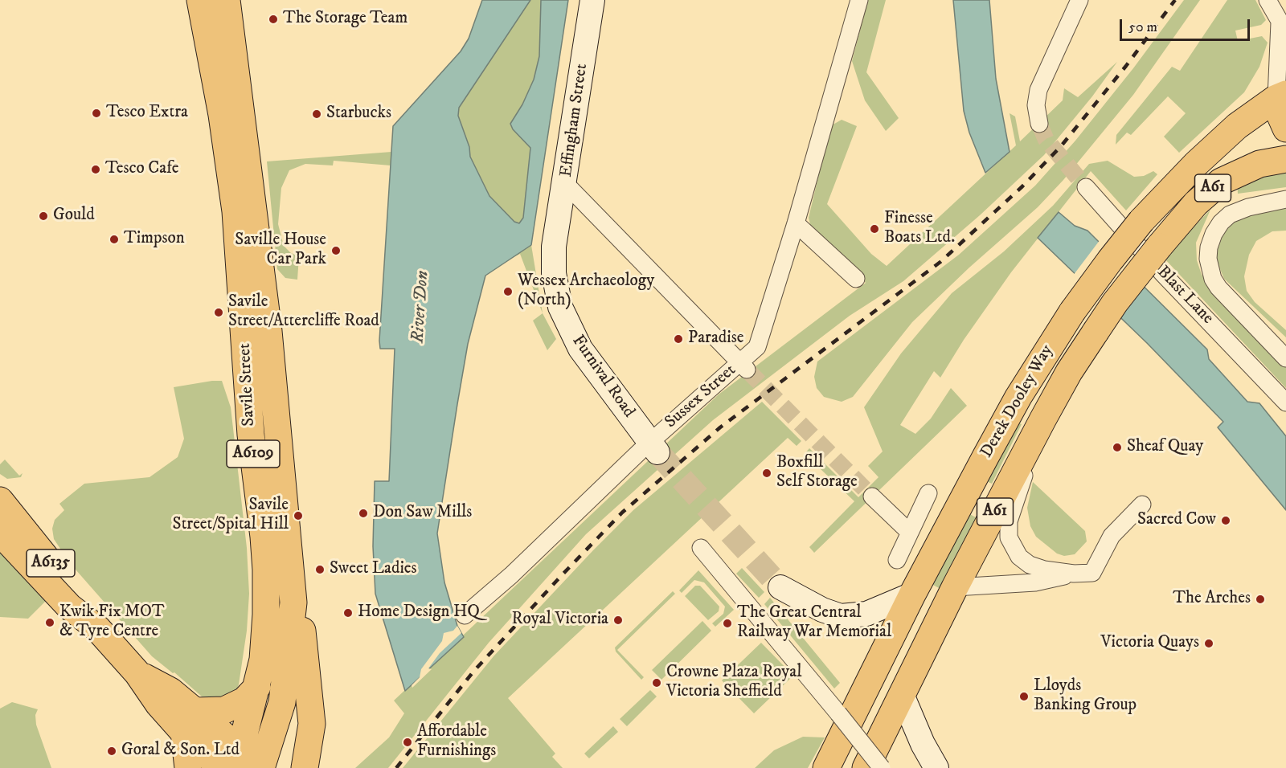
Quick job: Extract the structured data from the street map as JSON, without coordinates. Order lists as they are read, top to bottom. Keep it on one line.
{"streets":{"main road":["Effingham Street","A61","Furnival Road","Savile Street","Derek Dooley Way","A6109","A6135"],"street":["Blast Lane","Sussex Street"]},"crossings":[["Effingham Street","Furnival Road"],["Effingham Street","Sussex Street"],["Furnival Road","Sussex Street"],["Savile Street","A6135"]],"water":["River Don"],"places":["The Storage Team","Tesco Extra","Starbucks","Tesco Cafe","Gould","Finesse Boats Ltd.","Timpson","Saville House Car Park","Wessex Archaeology (North)","Savile Street/Attercliffe Road","Paradise","Sheaf Quay","Boxfill Self Storage","Don Saw Mills","Savile Street/Spital Hill","Sacred Cow","Sweet Ladies","The Arches","Home Design HQ","Royal Victoria","Kwik Fix MOT & Tyre Centre","The Great Central Railway War Memorial","Victoria Quays","Crowne Plaza Royal Victoria Sheffield","Lloyds Banking Group","Affordable Furnishings","Goral & Son. Ltd"],"scale_bar":"50 m"}
